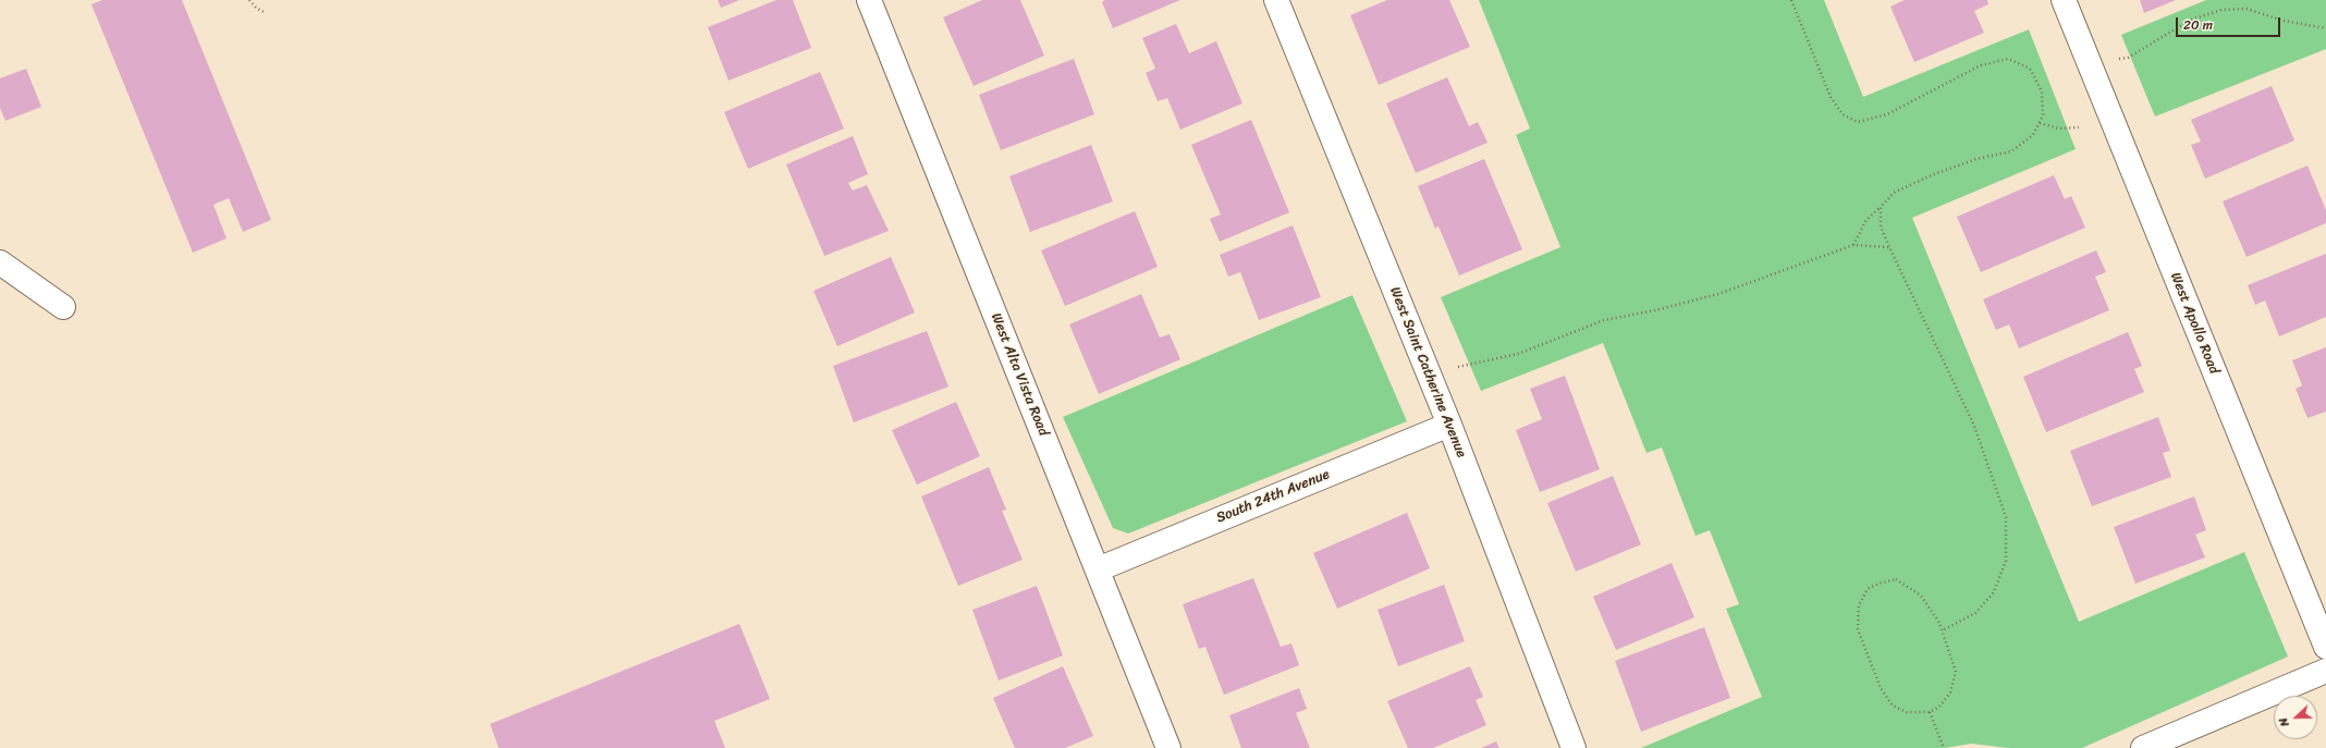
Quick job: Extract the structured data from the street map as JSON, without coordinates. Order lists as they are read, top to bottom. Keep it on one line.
{"streets":{"street":["West Apollo Road","West Saint Catherine Avenue","West Alta Vista Road","South 24th Avenue"]},"crossings":[["West Saint Catherine Avenue","South 24th Avenue"],["West Alta Vista Road","South 24th Avenue"]],"scale_bar":"20 m","north":"left"}
